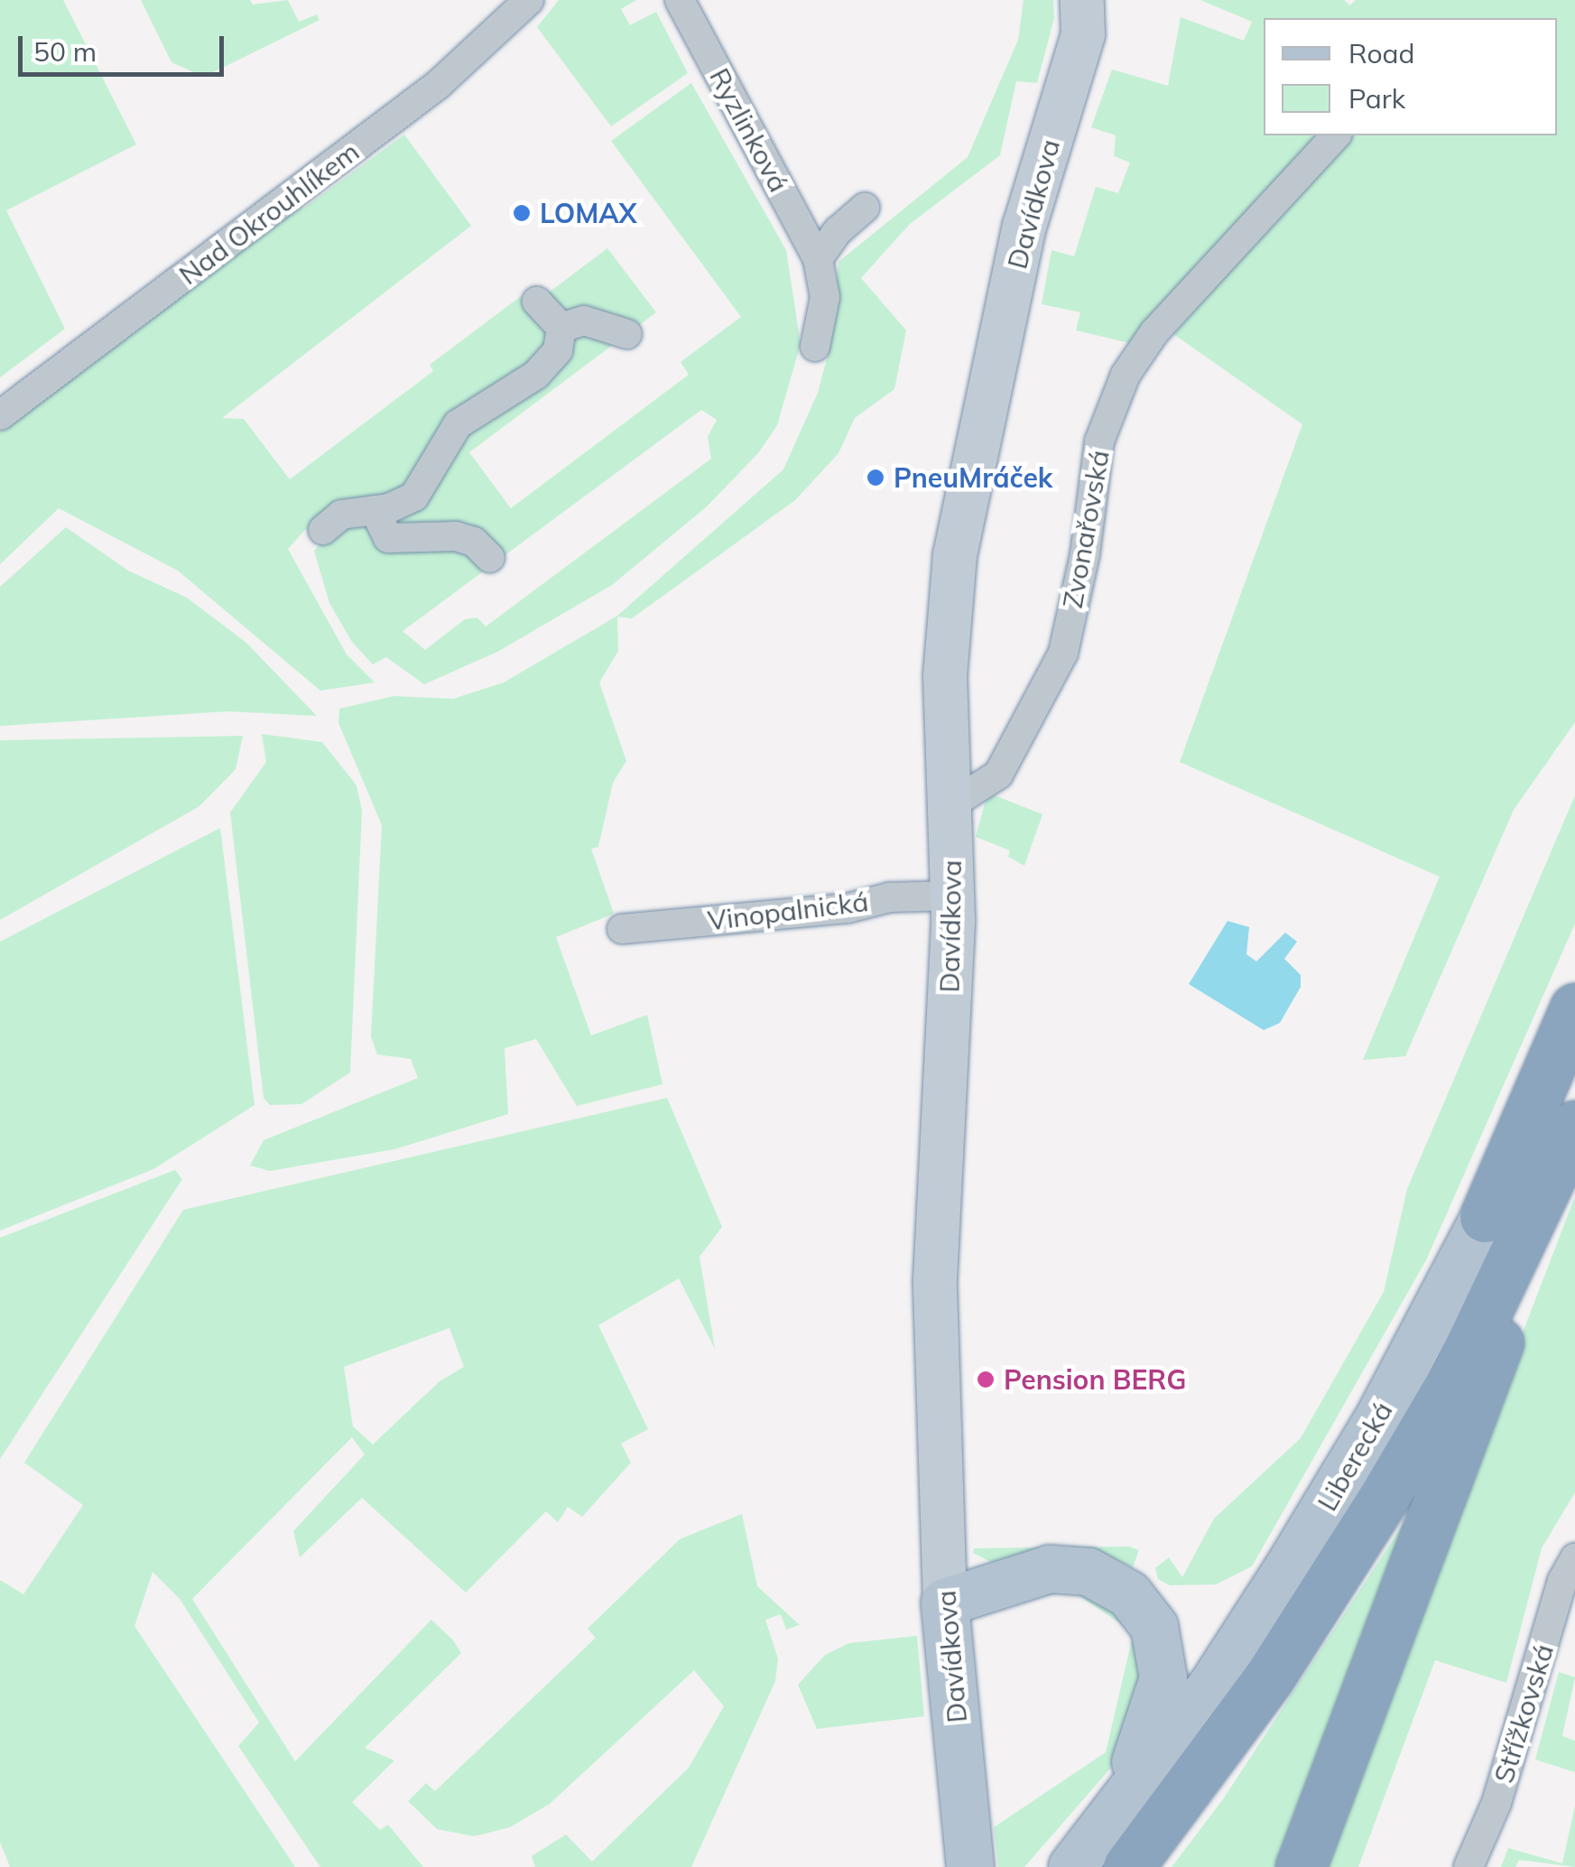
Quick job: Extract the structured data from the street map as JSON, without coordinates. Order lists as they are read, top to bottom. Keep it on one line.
{"streets":{"highway":["Liberecká"],"main road":["Davídkova"],"street":["Ryzlinková","Nad Okrouhlíkem","Zvonařovská","Vinopalnická","Střížkovská"]},"crossings":[["Davídkova","Zvonařovská"],["Davídkova","Vinopalnická"]],"places":["LOMAX","PneuMráček","Pension BERG"],"legend":["Road","Park"],"scale_bar":"50 m"}
